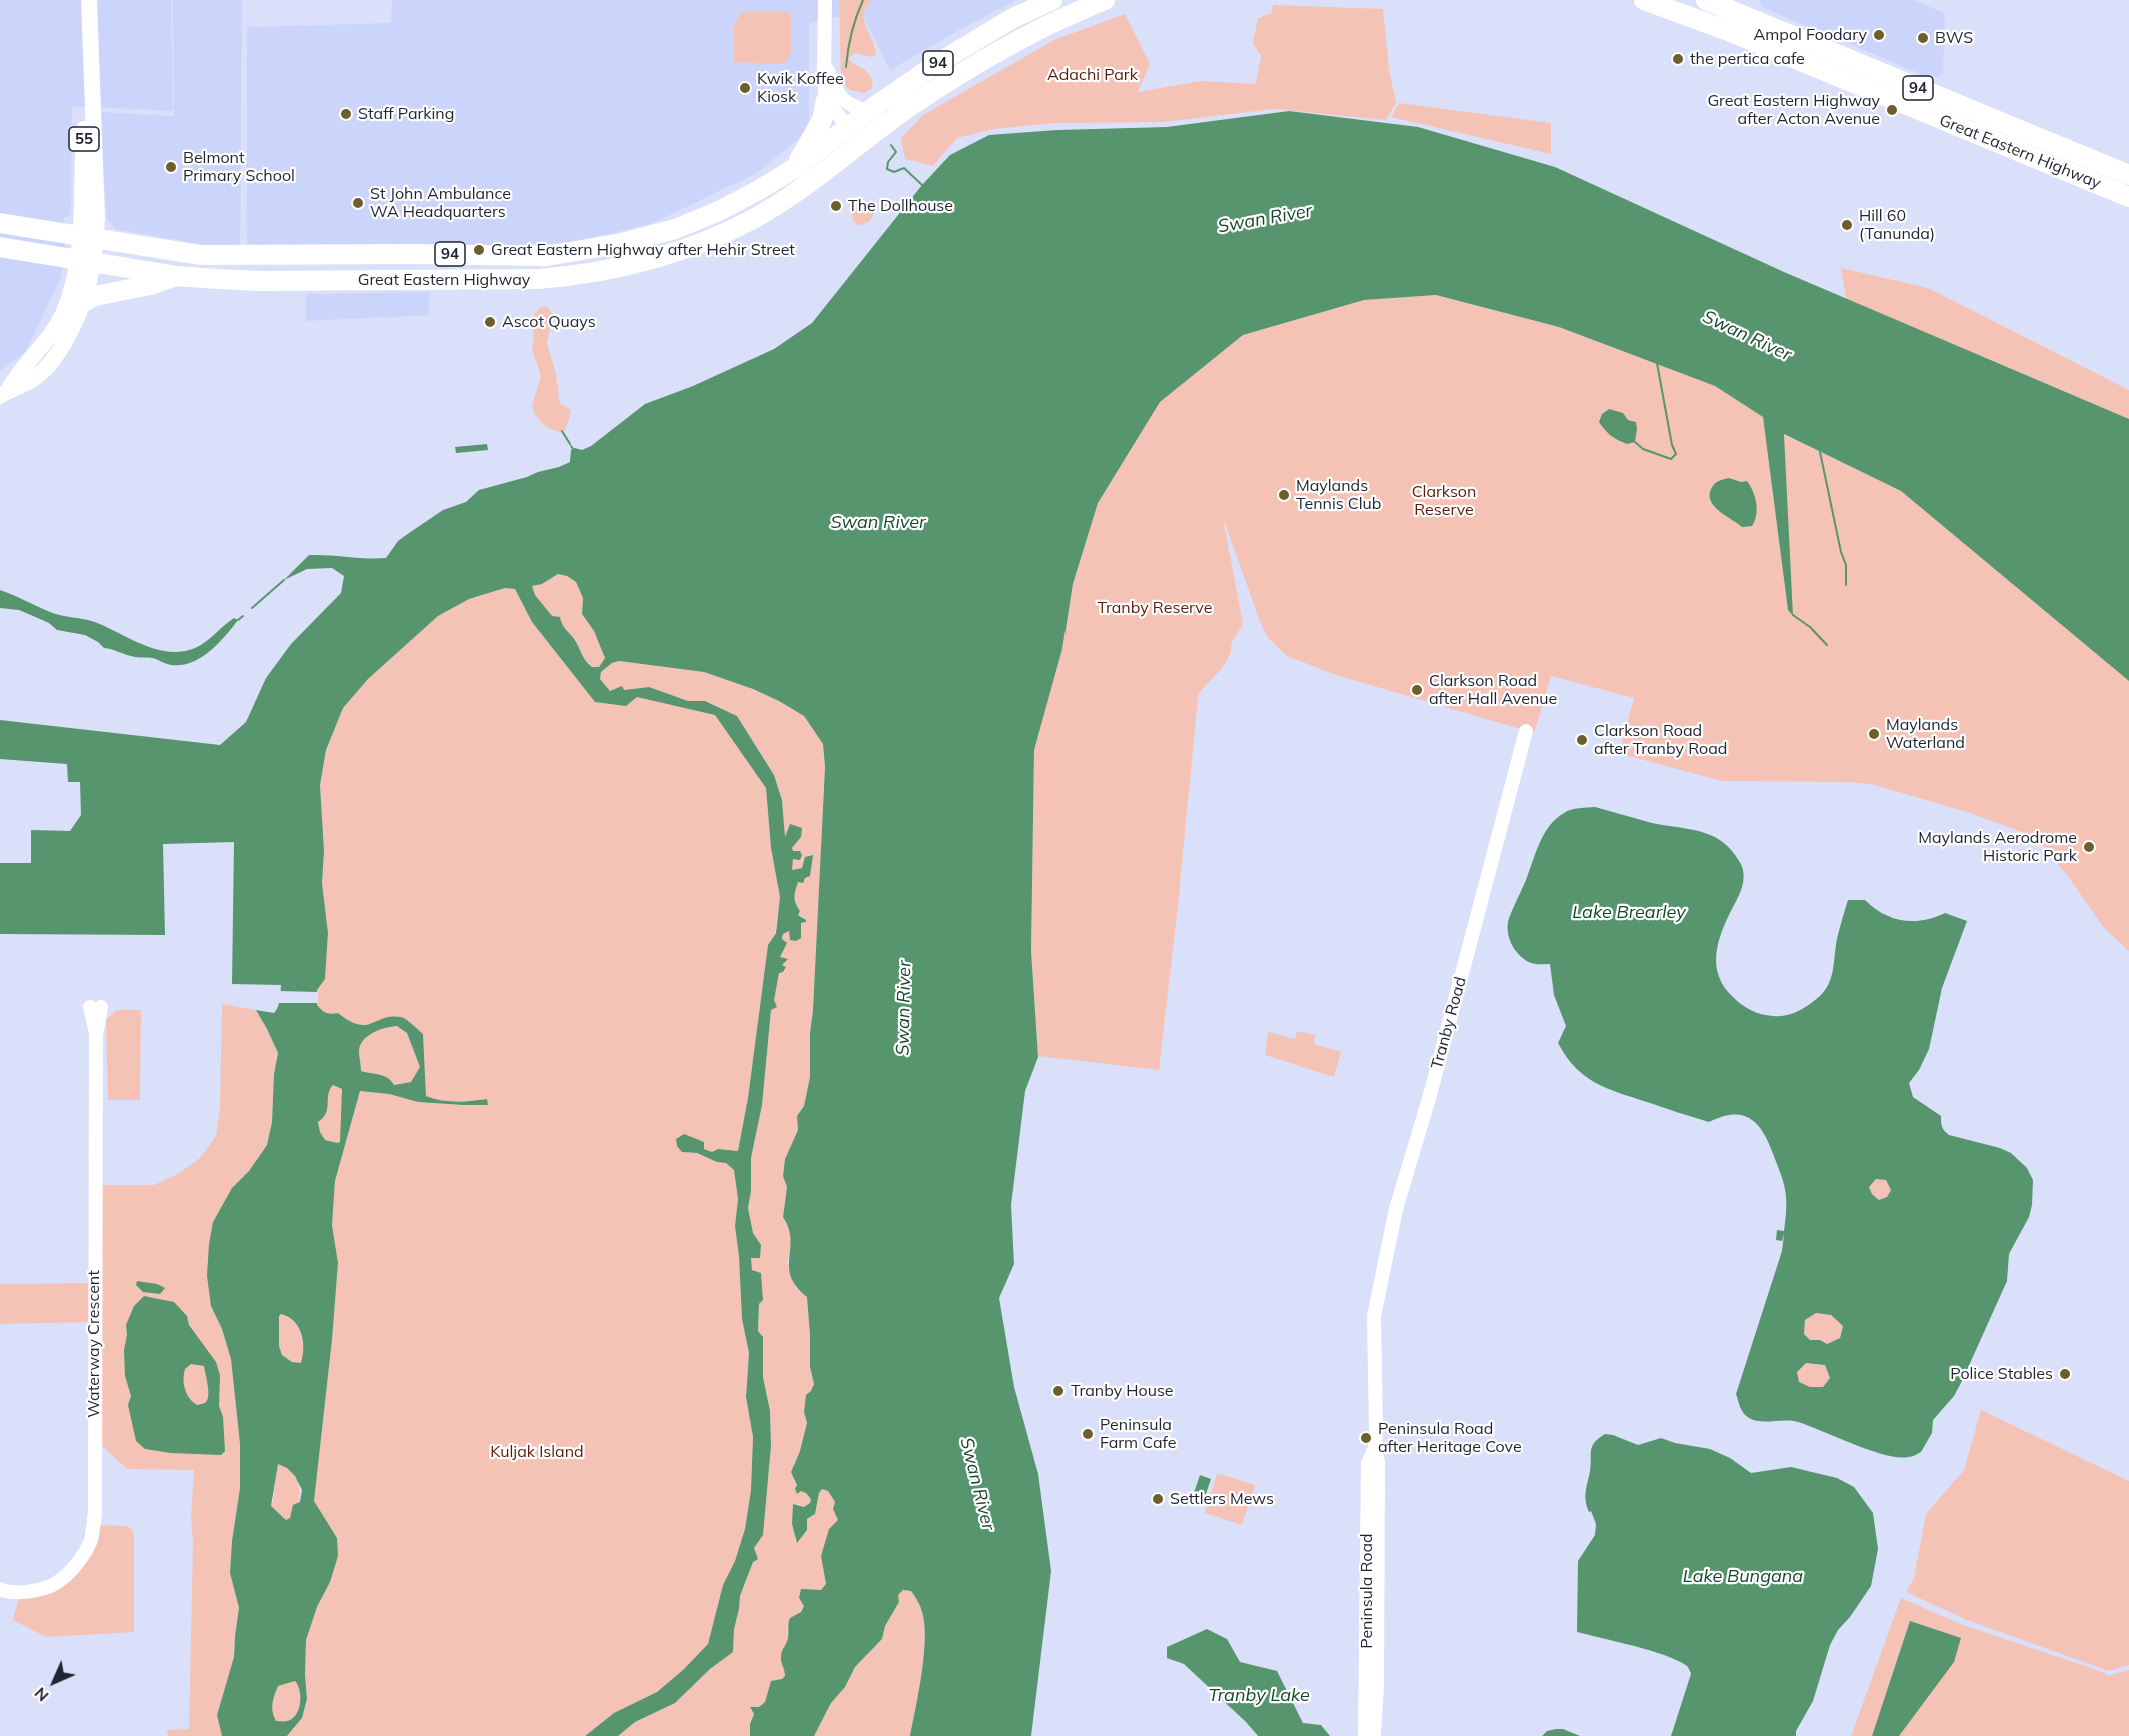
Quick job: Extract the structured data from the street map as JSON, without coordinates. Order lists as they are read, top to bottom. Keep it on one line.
{"streets":{"highway":["94","Great Eastern Highway"],"main road":["55"],"street":["Tranby Road","Waterway Crescent","Peninsula Road"]},"crossings":[["55","Great Eastern Highway"],["Tranby Road","Peninsula Road"]],"water":["Swan River","Lake Brearley","Lake Bungana","Tranby Lake"],"parks":["Adachi Park","Clarkson Reserve","Tranby Reserve","Kuljak Island"],"places":["Ampol Foodary","BWS","the pertica cafe","Kwik Koffee Kiosk","Great Eastern Highway after Acton Avenue","Staff Parking","Belmont Primary School","St John Ambulance WA Headquarters","The Dollhouse","Hill 60 (Tanunda)","Great Eastern Highway after Hehir Street","Ascot Quays","Maylands Tennis Club","Clarkson Road after Hall Avenue","Maylands Waterland","Clarkson Road after Tranby Road","Maylands Aerodrome Historic Park","Police Stables","Tranby House","Peninsula Farm Cafe","Peninsula Road after Heritage Cove","Settlers Mews"],"north":"bottom left"}
